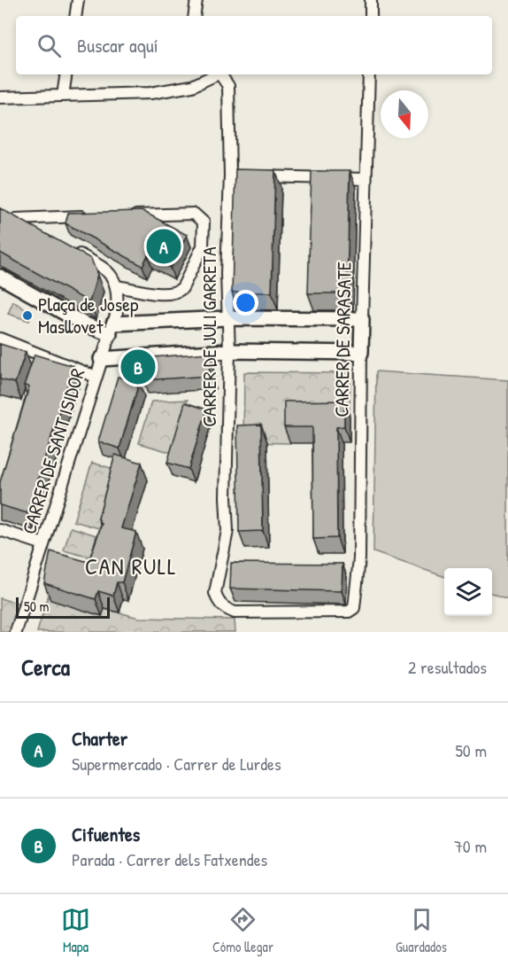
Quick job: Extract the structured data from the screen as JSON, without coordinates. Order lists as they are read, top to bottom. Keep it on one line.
{"streets":{"street":["CARRER DE JULI GARRETA","CARRER DE SARASATE","CARRER DE SANT ISIDOR"]},"crossings":[["CARRER DE JULI GARRETA","CARRER DE SARASATE"]],"districts":["CAN RULL"],"places":["Plaça de Josep Masllovet"],"scale_bar":"50 m","north":"bottom","page":{"search":"Buscar aquí","pins":["A","B"],"scale":"50 m","heading":["Cerca","2 resultados"],"list":[{"mark":"A","name":"Charter","note":"Supermercado · Carrer de Lurdes","value":"50 m"},{"mark":"B","name":"Cifuentes","note":"Parada · Carrer dels Fatxendes","value":"70 m"}],"nav":["Mapa","Cómo llegar","Guardados"]}}
